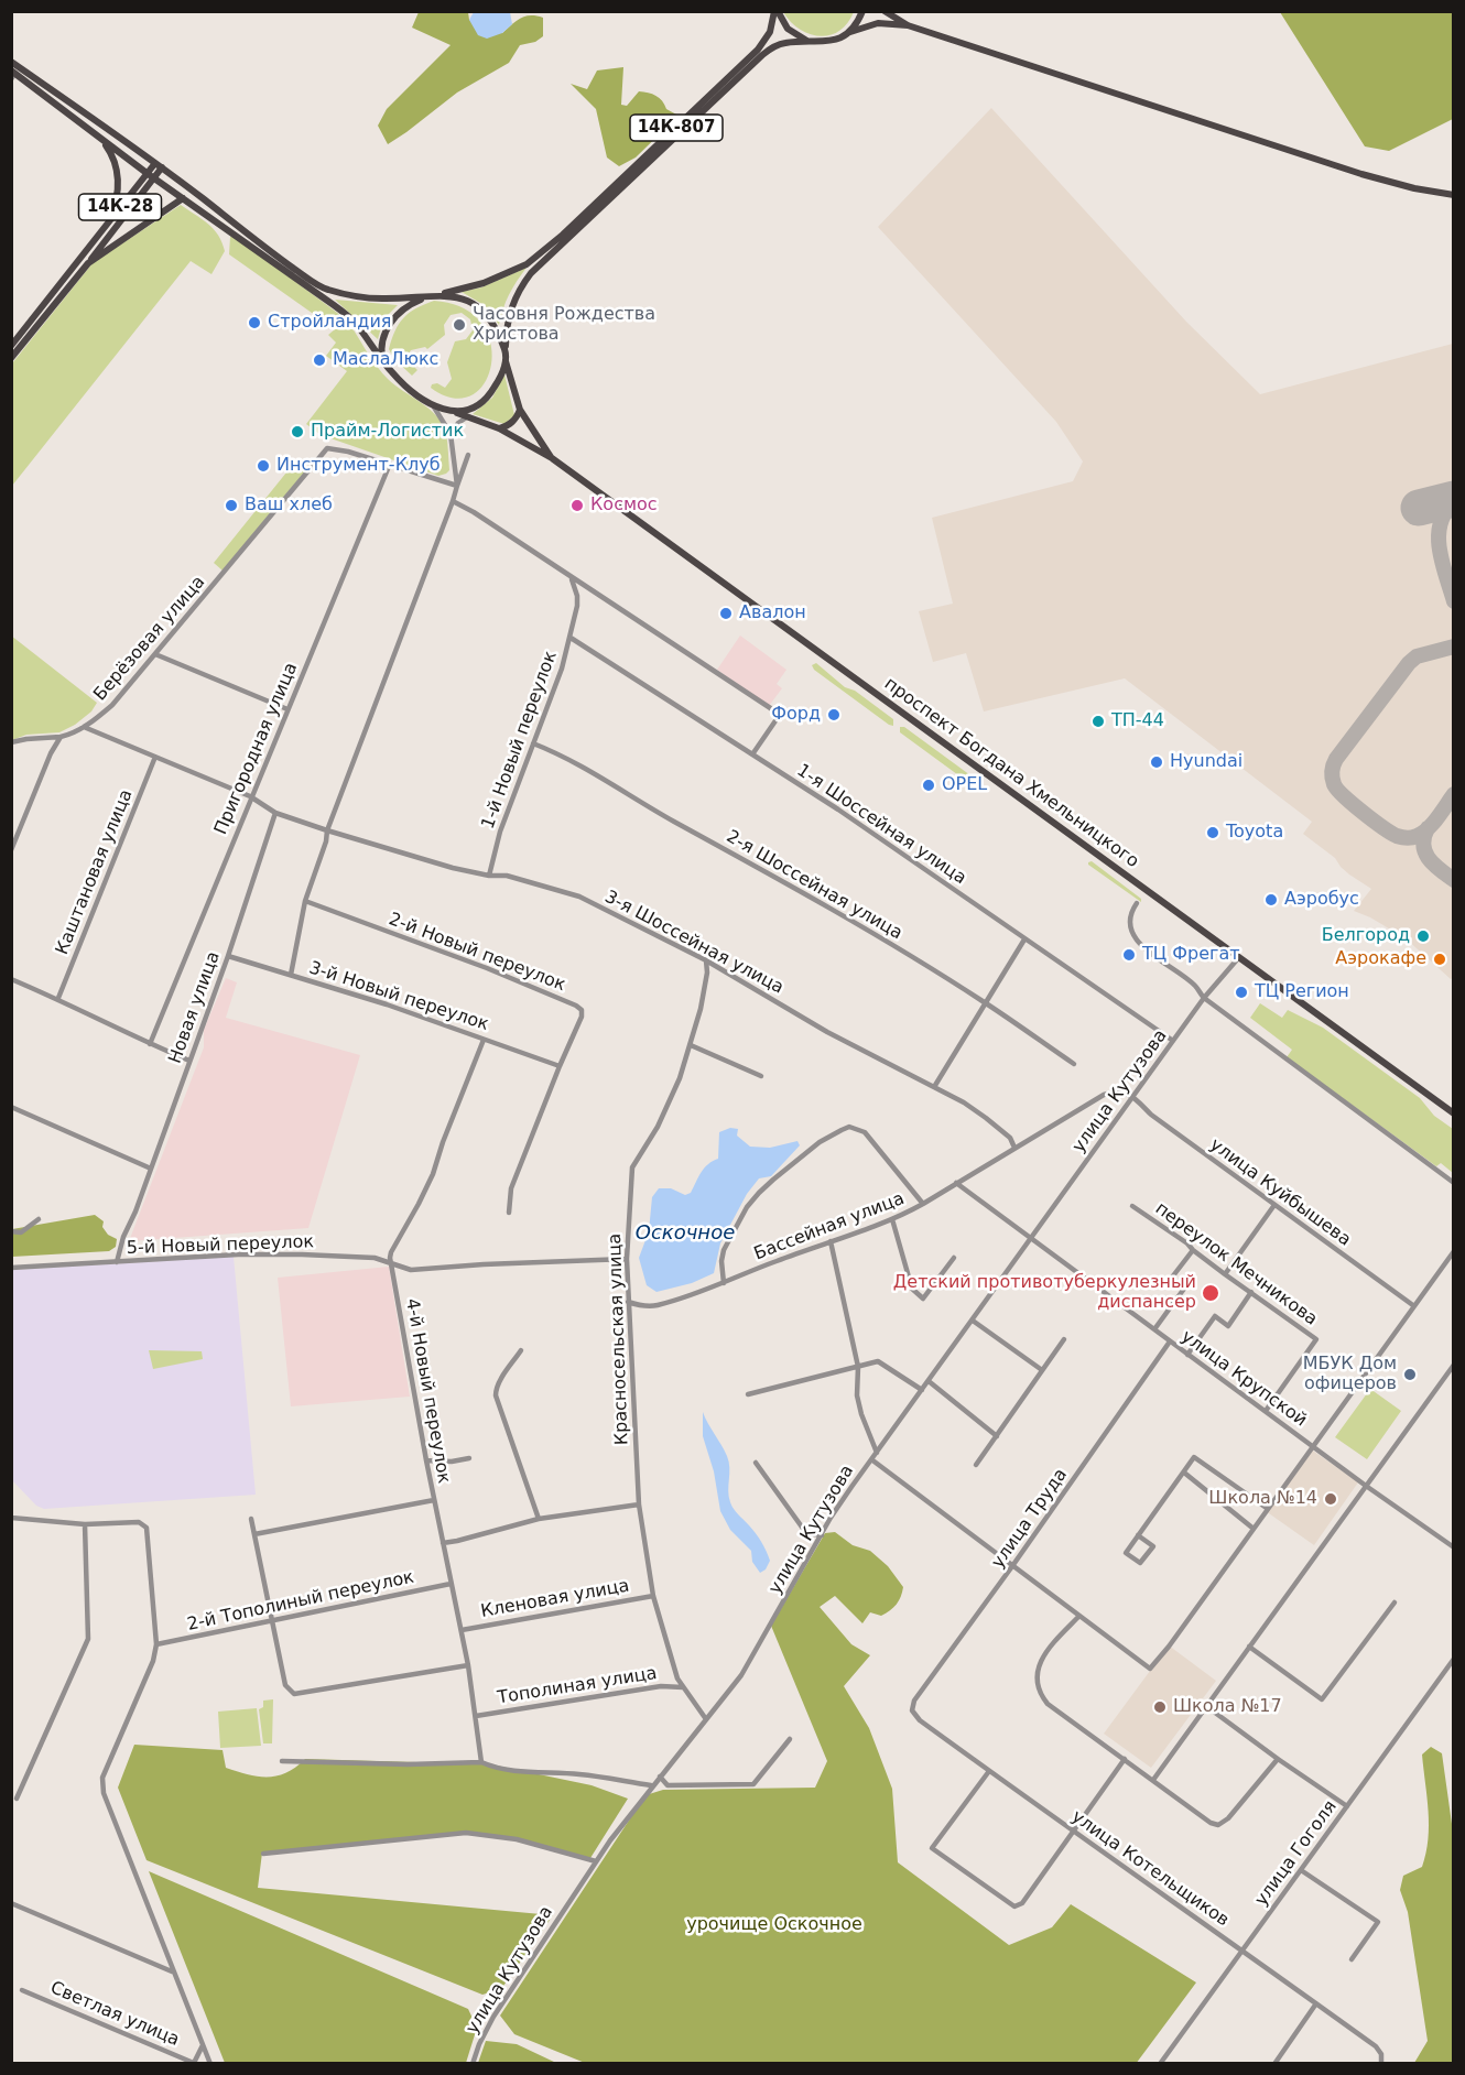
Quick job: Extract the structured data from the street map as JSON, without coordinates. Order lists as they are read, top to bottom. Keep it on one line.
{"streets":{"main road":["14К-807","14К-28","проспект Богдана Хмельницкого"],"street":["Берёзовая улица","1-й Новый переулок","Пригородная улица","1-я Шоссейная улица","Каштановая улица","2-я Шоссейная улица","3-я Шоссейная улица","2-й Новый переулок","3-й Новый переулок","Новая улица","улица Кутузова","улица Куйбышева","Бассейная улица","5-й Новый переулок","переулок Мечникова","Красносельская улица","улица Крупской","4-й Новый переулок","улица Труда","Кленовая улица","2-й Тополиный переулок","Тополиная улица","улица Гоголя","улица Котельщиков","Светлая улица"]},"crossings":[["14К-807","14К-28"],["14К-807","проспект Богдана Хмельницкого"],["14К-28","проспект Богдана Хмельницкого"],["Берёзовая улица","Пригородная улица"],["1-й Новый переулок","1-я Шоссейная улица"],["1-й Новый переулок","2-я Шоссейная улица"],["1-й Новый переулок","3-я Шоссейная улица"],["проспект Богдана Хмельницкого","улица Кутузова"],["1-я Шоссейная улица","улица Кутузова"],["3-я Шоссейная улица","Бассейная улица"],["3-я Шоссейная улица","Красносельская улица"],["2-й Новый переулок","3-й Новый переулок"],["3-й Новый переулок","Новая улица"],["3-й Новый переулок","4-й Новый переулок"],["Новая улица","5-й Новый переулок"],["улица Кутузова","улица Куйбышева"],["улица Кутузова","Бассейная улица"],["улица Кутузова","Красносельская улица"],["улица Кутузова","улица Крупской"],["улица Куйбышева","Бассейная улица"],["Бассейная улица","Красносельская улица"],["Бассейная улица","улица Крупской"],["5-й Новый переулок","Красносельская улица"],["5-й Новый переулок","4-й Новый переулок"],["переулок Мечникова","улица Крупской"],["Красносельская улица","Кленовая улица"],["Красносельская улица","Тополиная улица"],["улица Крупской","улица Труда"],["4-й Новый переулок","Кленовая улица"],["4-й Новый переулок","2-й Тополиный переулок"],["4-й Новый переулок","Тополиная улица"],["улица Труда","улица Котельщиков"],["улица Гоголя","улица Котельщиков"]],"water":["Оскочное"],"parks":["урочище Оскочное"],"places":["Стройландия","Часовня Рождества Христова","МаслаЛюкс","Прайм-Логистик","Инструмент-Клуб","Ваш хлеб","Космос","Авалон","Форд","ТП-44","Hyundai","OPEL","Toyota","Аэробус","Белгород","ТЦ Фрегат","Аэрокафе","ТЦ Регион","Детский противотуберкулезный диспансер","МБУК Дом офицеров","Школа №14","Школа №17"]}
